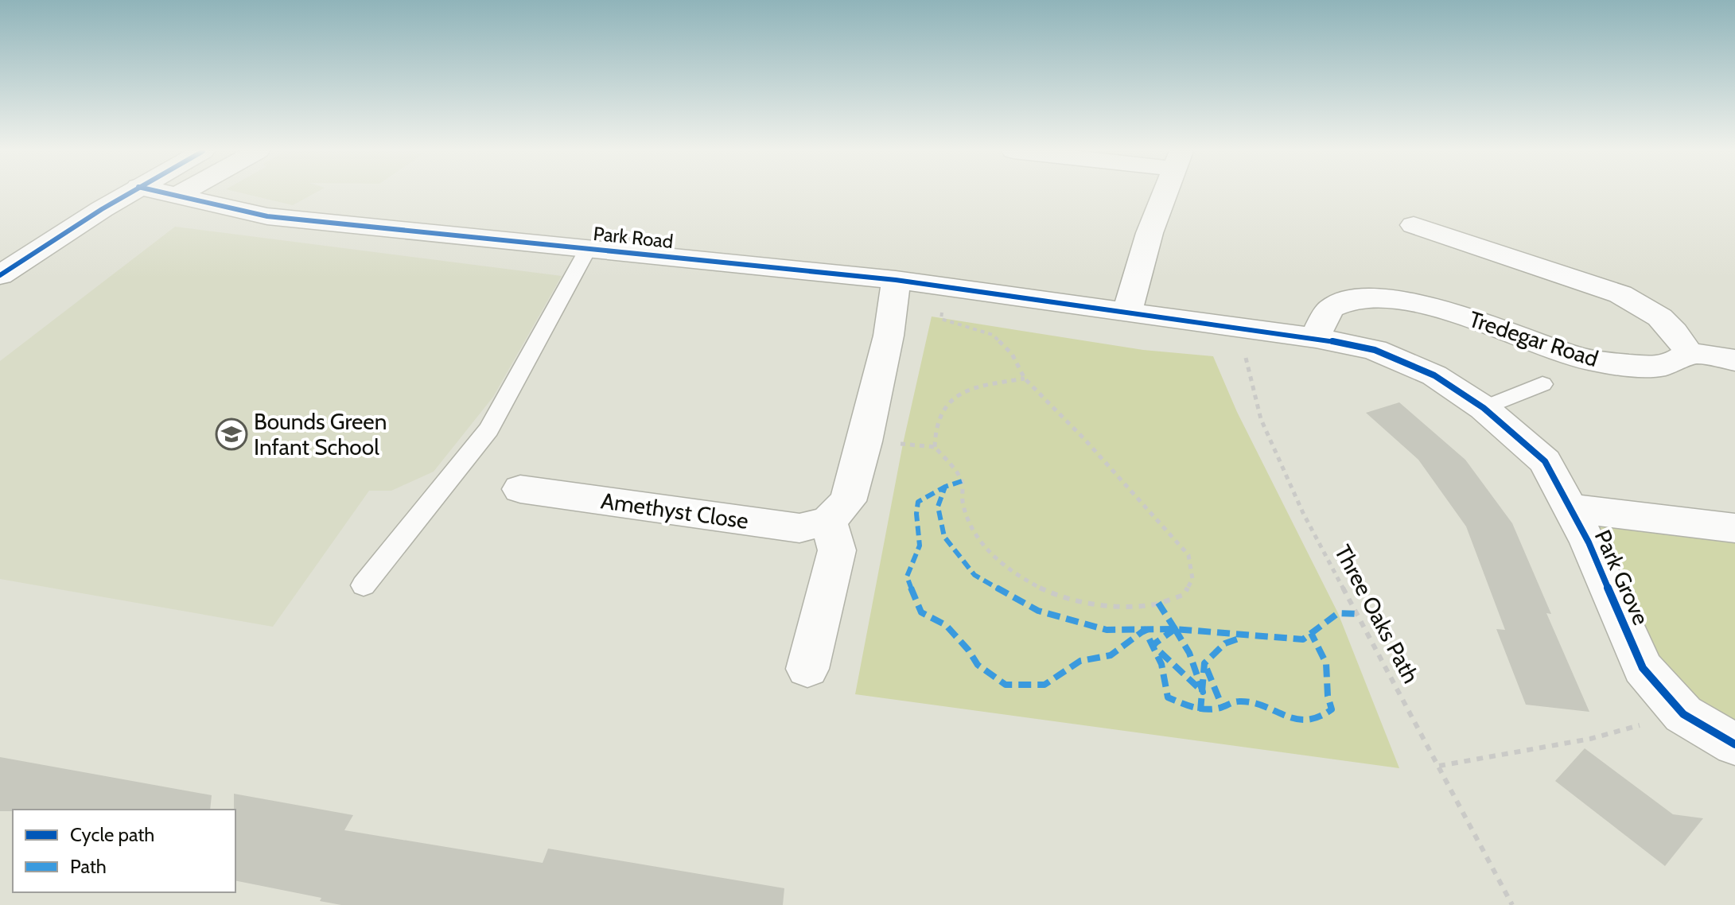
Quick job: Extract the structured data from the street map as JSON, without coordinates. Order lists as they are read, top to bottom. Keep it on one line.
{"streets":{"street":["Park Road","Tredegar Road","Amethyst Close","Park Grove"],"path":["Three Oaks Path"]},"crossings":[["Park Road","Park Grove"],["Tredegar Road","Park Grove"],["Park Grove","Three Oaks Path"]],"places":{"school or university":["Bounds Green Infant School"]},"legend":["Cycle path","Path"]}
